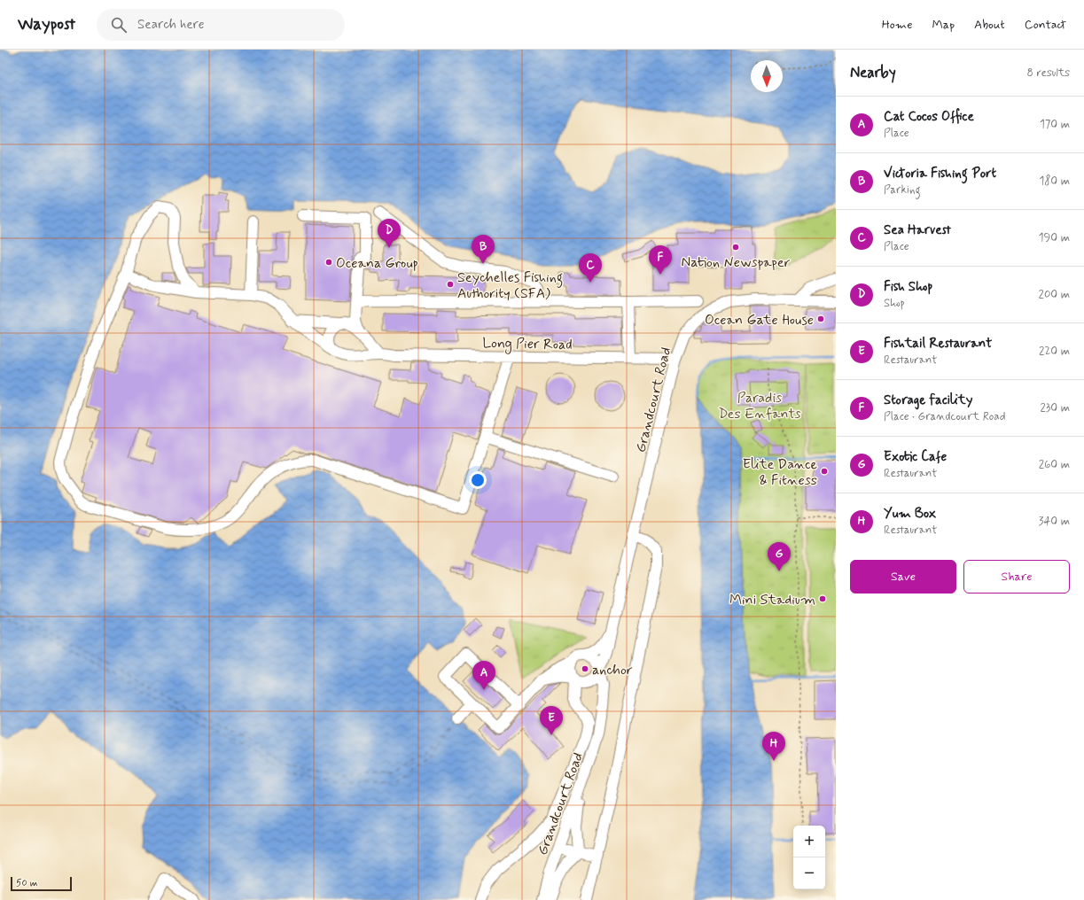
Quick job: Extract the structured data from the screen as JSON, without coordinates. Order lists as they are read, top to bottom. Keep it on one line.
{"streets":{"street":["Long Pier Road","Grandcourt Road"]},"crossings":[["Long Pier Road","Grandcourt Road"]],"parks":["Paradis Des Enfants"],"places":["Nation Newspaper","Oceana Group","Seychelles Fishing Authority (SFA)","Ocean Gate House","Elite Dance & Fitness","Mini Stadium","anchor"],"scale_bar":"50 m","north":"bottom","page":{"header":"Waypost","search":"Search here","nav":["Home","Map","About","Contact"],"heading":["Nearby","8 results"],"list":[{"mark":"A","name":"Cat Cocos Office","note":"Place","value":"170 m"},{"mark":"B","name":"Victoria Fishing Port","note":"Parking","value":"180 m"},{"mark":"C","name":"Sea Harvest","note":"Place","value":"190 m"},{"mark":"D","name":"Fish Shop","note":"Shop","value":"200 m"},{"mark":"E","name":"Fishtail Restaurant","note":"Restaurant","value":"220 m"},{"mark":"F","name":"Storage facility","note":"Place · Grandcourt Road","value":"230 m"},{"mark":"G","name":"Exotic Cafe","note":"Restaurant","value":"260 m"},{"mark":"H","name":"Yum Box","note":"Restaurant","value":"340 m"}],"pins":["D","B","F","C","G","A","E","H"],"buttons":["Save","Share"],"map_buttons":["+","−"],"scale":"50 m"}}
